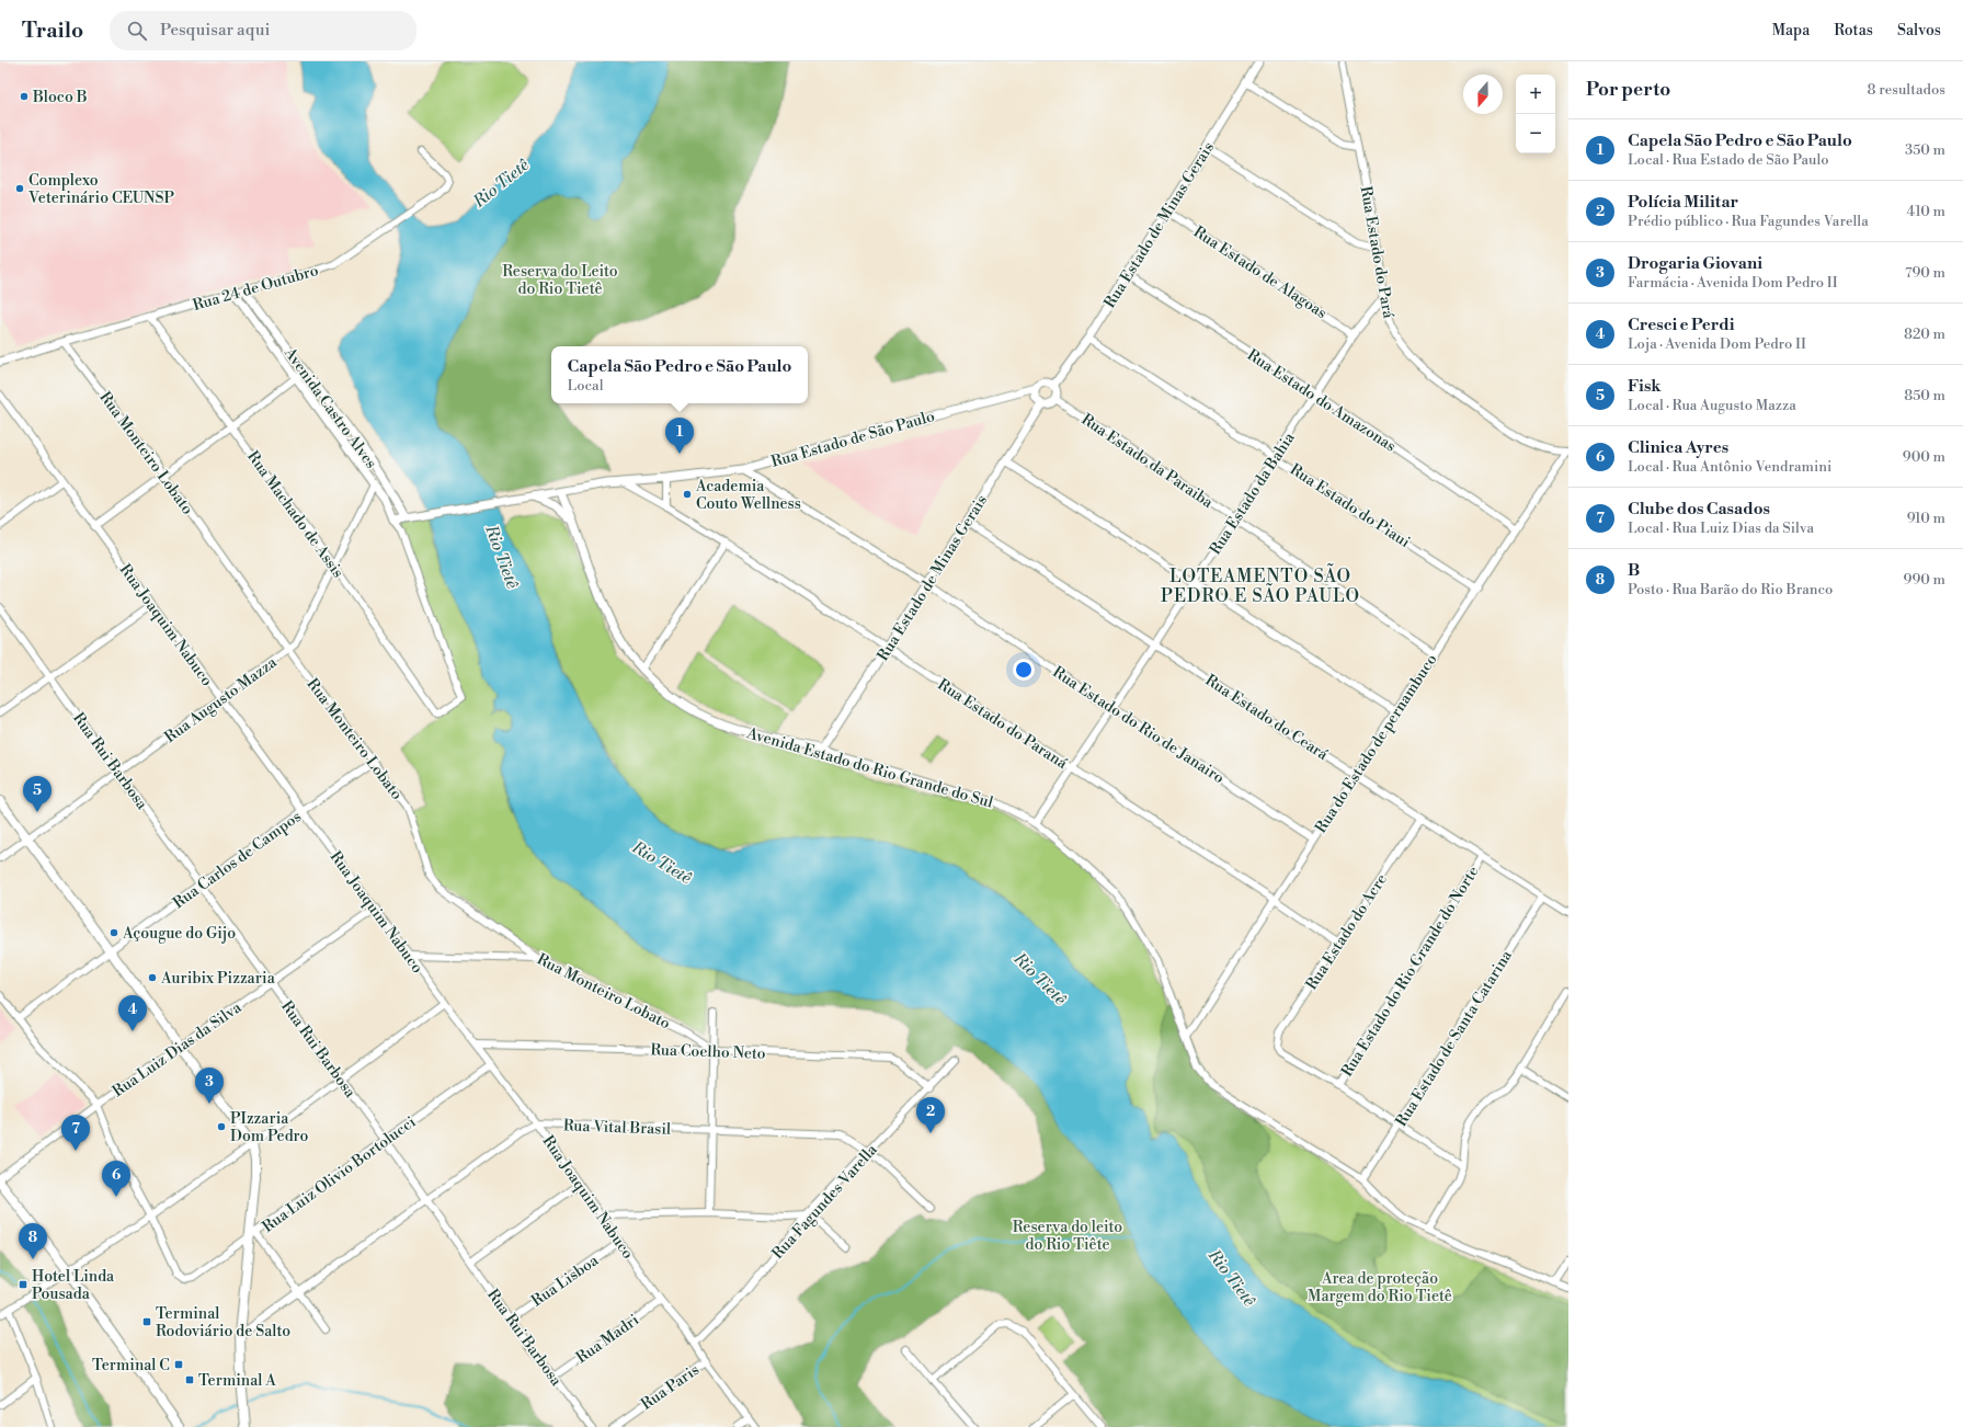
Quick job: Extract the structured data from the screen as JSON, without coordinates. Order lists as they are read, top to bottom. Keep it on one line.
{"streets":{"street":["Rua Estado de Minas Gerais","Rua Estado do Pará","Rua Estado de Alagoas","Rua 24 de Outubro","Rua Estado do Amazonas","Avenida Castro Alves","Rua Estado de São Paulo","Rua Monteiro Lobato","Rua Estado da Paraiba","Rua Estado da Bahia","Rua Estado do Piaui","Rua Machado de Assis","Rua Joaquim Nabuco","Rua Augusto Mazza","Rua Estado do Ceará","Rua Estado do Paraná","Rua Estado do Rio de Janairo","Rua do Estado de pernambuco","Rua Rui Barbosa","Avenida Estado do Rio Grande do Sul","Rua Carlos de Campos","Rua Estado do Acre","Rua Estado do Rio Grande do Norte","Rua Estado de Santa Catarina","Rua Luiz Dias da Silva","Rua Coelho Neto","Rua Vital Brasil","Rua Luiz Olivio Bortolucci","Rua Fagundes Varella","Rua Lisboa","Rua Madri","Rua Paris"]},"crossings":[["Rua Estado de Minas Gerais","Rua Estado de Alagoas"],["Rua Estado de Minas Gerais","Rua Estado do Amazonas"],["Rua Estado de Minas Gerais","Rua Estado de São Paulo"],["Rua Estado de Minas Gerais","Rua Estado da Paraiba"],["Rua Estado de Minas Gerais","Rua Estado do Piaui"],["Rua Estado de Minas Gerais","Rua Estado do Ceará"],["Rua Estado de Minas Gerais","Rua Estado do Paraná"],["Rua Estado de Minas Gerais","Rua Estado do Rio de Janairo"],["Rua Estado de Minas Gerais","Avenida Estado do Rio Grande do Sul"],["Rua Estado do Pará","Rua Estado da Bahia"],["Rua Estado do Pará","Rua do Estado de pernambuco"],["Rua Estado de Alagoas","Rua Estado da Bahia"],["Rua 24 de Outubro","Avenida Castro Alves"],["Rua 24 de Outubro","Rua Monteiro Lobato"],["Rua 24 de Outubro","Rua Machado de Assis"],["Rua Estado do Amazonas","Rua Estado da Bahia"],["Rua Estado do Amazonas","Rua do Estado de pernambuco"],["Avenida Castro Alves","Rua Estado de São Paulo"],["Avenida Castro Alves","Rua Machado de Assis"],["Avenida Castro Alves","Rua Augusto Mazza"],["Rua Estado de São Paulo","Rua Estado da Paraiba"],["Rua Estado de São Paulo","Rua Estado do Paraná"],["Rua Estado de São Paulo","Rua Estado do Rio de Janairo"],["Rua Estado de São Paulo","Avenida Estado do Rio Grande do Sul"],["Rua Monteiro Lobato","Rua Augusto Mazza"],["Rua Monteiro Lobato","Rua Carlos de Campos"],["Rua Monteiro Lobato","Rua Coelho Neto"],["Rua Estado da Paraiba","Rua Estado da Bahia"],["Rua Estado da Paraiba","Rua do Estado de pernambuco"],["Rua Estado da Bahia","Rua Estado do Piaui"],["Rua Estado da Bahia","Rua Estado do Ceará"],["Rua Estado da Bahia","Rua Estado do Paraná"],["Rua Estado da Bahia","Rua Estado do Rio de Janairo"],["Rua Estado da Bahia","Avenida Estado do Rio Grande do Sul"],["Rua Estado do Piaui","Rua do Estado de pernambuco"],["Rua Machado de Assis","Rua Augusto Mazza"],["Rua Joaquim Nabuco","Rua Augusto Mazza"],["Rua Joaquim Nabuco","Rua Carlos de Campos"],["Rua Joaquim Nabuco","Rua Luiz Dias da Silva"],["Rua Joaquim Nabuco","Rua Coelho Neto"],["Rua Joaquim Nabuco","Rua Vital Brasil"],["Rua Joaquim Nabuco","Rua Luiz Olivio Bortolucci"],["Rua Joaquim Nabuco","Rua Fagundes Varella"],["Rua Joaquim Nabuco","Rua Lisboa"],["Rua Joaquim Nabuco","Rua Madri"],["Rua Joaquim Nabuco","Rua Paris"],["Rua Augusto Mazza","Rua Rui Barbosa"],["Rua Estado do Ceará","Rua do Estado de pernambuco"],["Rua Estado do Ceará","Rua Estado do Acre"],["Rua Estado do Ceará","Rua Estado do Rio Grande do Norte"],["Rua Estado do Ceará","Rua Estado de Santa Catarina"],["Rua Estado do Paraná","Rua do Estado de pernambuco"],["Rua Estado do Paraná","Rua Estado do Acre"],["Rua Estado do Rio de Janairo","Rua do Estado de pernambuco"],["Rua do Estado de pernambuco","Avenida Estado do Rio Grande do Sul"],["Rua Rui Barbosa","Rua Carlos de Campos"],["Rua Rui Barbosa","Rua Luiz Dias da Silva"],["Rua Rui Barbosa","Rua Vital Brasil"],["Rua Rui Barbosa","Rua Luiz Olivio Bortolucci"],["Rua Rui Barbosa","Rua Lisboa"],["Rua Rui Barbosa","Rua Madri"],["Avenida Estado do Rio Grande do Sul","Rua Estado de Santa Catarina"],["Rua Estado do Acre","Rua Estado do Rio Grande do Norte"],["Rua Coelho Neto","Rua Fagundes Varella"],["Rua Vital Brasil","Rua Fagundes Varella"]],"districts":["LOTEAMENTO SÃO PEDRO E SÃO PAULO"],"water":["Rio Tietê"],"parks":["Reserva do Leito do Rio Tietê","Reserva do leito do Rio Tiête","Area de proteção Margem do Rio Tietê"],"places":{"other":["Bloco B","Complexo Veterinário CEUNSP","Academia Couto Wellness","Açougue do Gijo","Auribix Pizzaria","PIzzaria Dom Pedro"],"transit":["Hotel Linda Pousada","Terminal Rodoviário de Salto","Terminal C","Terminal A"]},"north":"bottom","page":{"header":"Trailo","search":"Pesquisar aqui","nav":["Mapa","Rotas","Salvos"],"heading":["Por perto","8 resultados"],"map_buttons":["+","−"],"list":[{"mark":"1","name":"Capela São Pedro e São Paulo","note":"Local · Rua Estado de São Paulo","value":"350 m"},{"mark":"2","name":"Polícia Militar","note":"Prédio público · Rua Fagundes Varella","value":"410 m"},{"mark":"3","name":"Drogaria Giovani","note":"Farmácia · Avenida Dom Pedro II","value":"790 m"},{"mark":"4","name":"Cresci e Perdi","note":"Loja · Avenida Dom Pedro II","value":"820 m"},{"mark":"5","name":"Fisk","note":"Local · Rua Augusto Mazza","value":"850 m"},{"mark":"6","name":"Clinica Ayres","note":"Local · Rua Antônio Vendramini","value":"900 m"},{"mark":"7","name":"Clube dos Casados","note":"Local · Rua Luiz Dias da Silva","value":"910 m"},{"mark":"8","name":"B","note":"Posto · Rua Barão do Rio Branco","value":"990 m"}],"popup":["Capela São Pedro e São Paulo","Local"],"pins":["1","5","4","3","2","7","6","8"]}}
